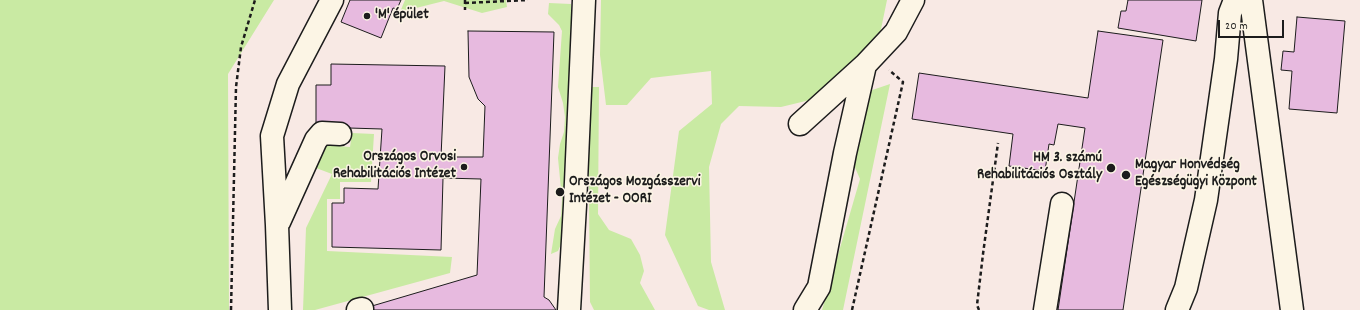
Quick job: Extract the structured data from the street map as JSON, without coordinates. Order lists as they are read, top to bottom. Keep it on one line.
{"places":["'M' épület","Országos Orvosi Rehabilitációs Intézet","HM 3. számú Rehabilitációs Osztály","Magyar Honvédség Egészségügyi Központ","Országos Mozgásszervi Intézet - OORI"],"scale_bar":"20 m"}
